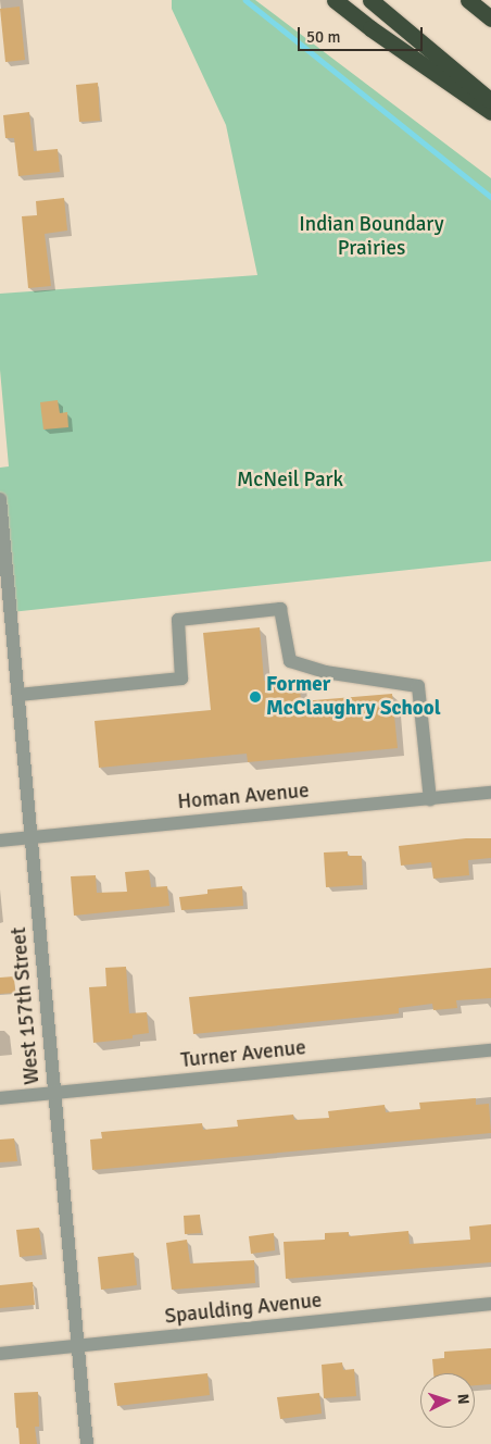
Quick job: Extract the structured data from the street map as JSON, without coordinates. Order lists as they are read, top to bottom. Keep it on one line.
{"streets":{"street":["Homan Avenue","West 157th Street","Turner Avenue","Spaulding Avenue"]},"crossings":[["Homan Avenue","West 157th Street"],["West 157th Street","Turner Avenue"],["West 157th Street","Spaulding Avenue"]],"parks":["Indian Boundary Prairies","McNeil Park"],"places":["Former McClaughry School"],"scale_bar":"50 m","north":"right"}
